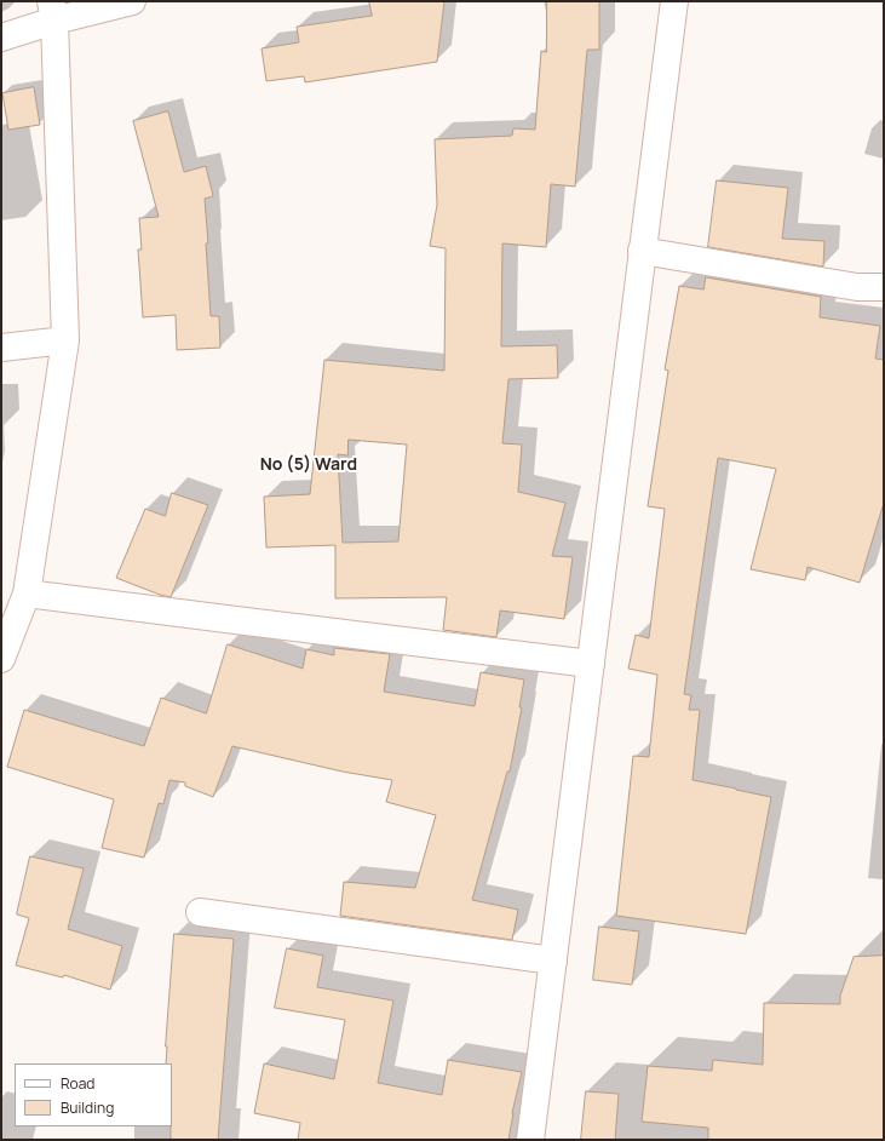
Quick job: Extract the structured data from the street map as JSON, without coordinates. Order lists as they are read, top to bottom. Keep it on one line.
{"districts":["No (5) Ward"],"legend":["Road","Building"]}
